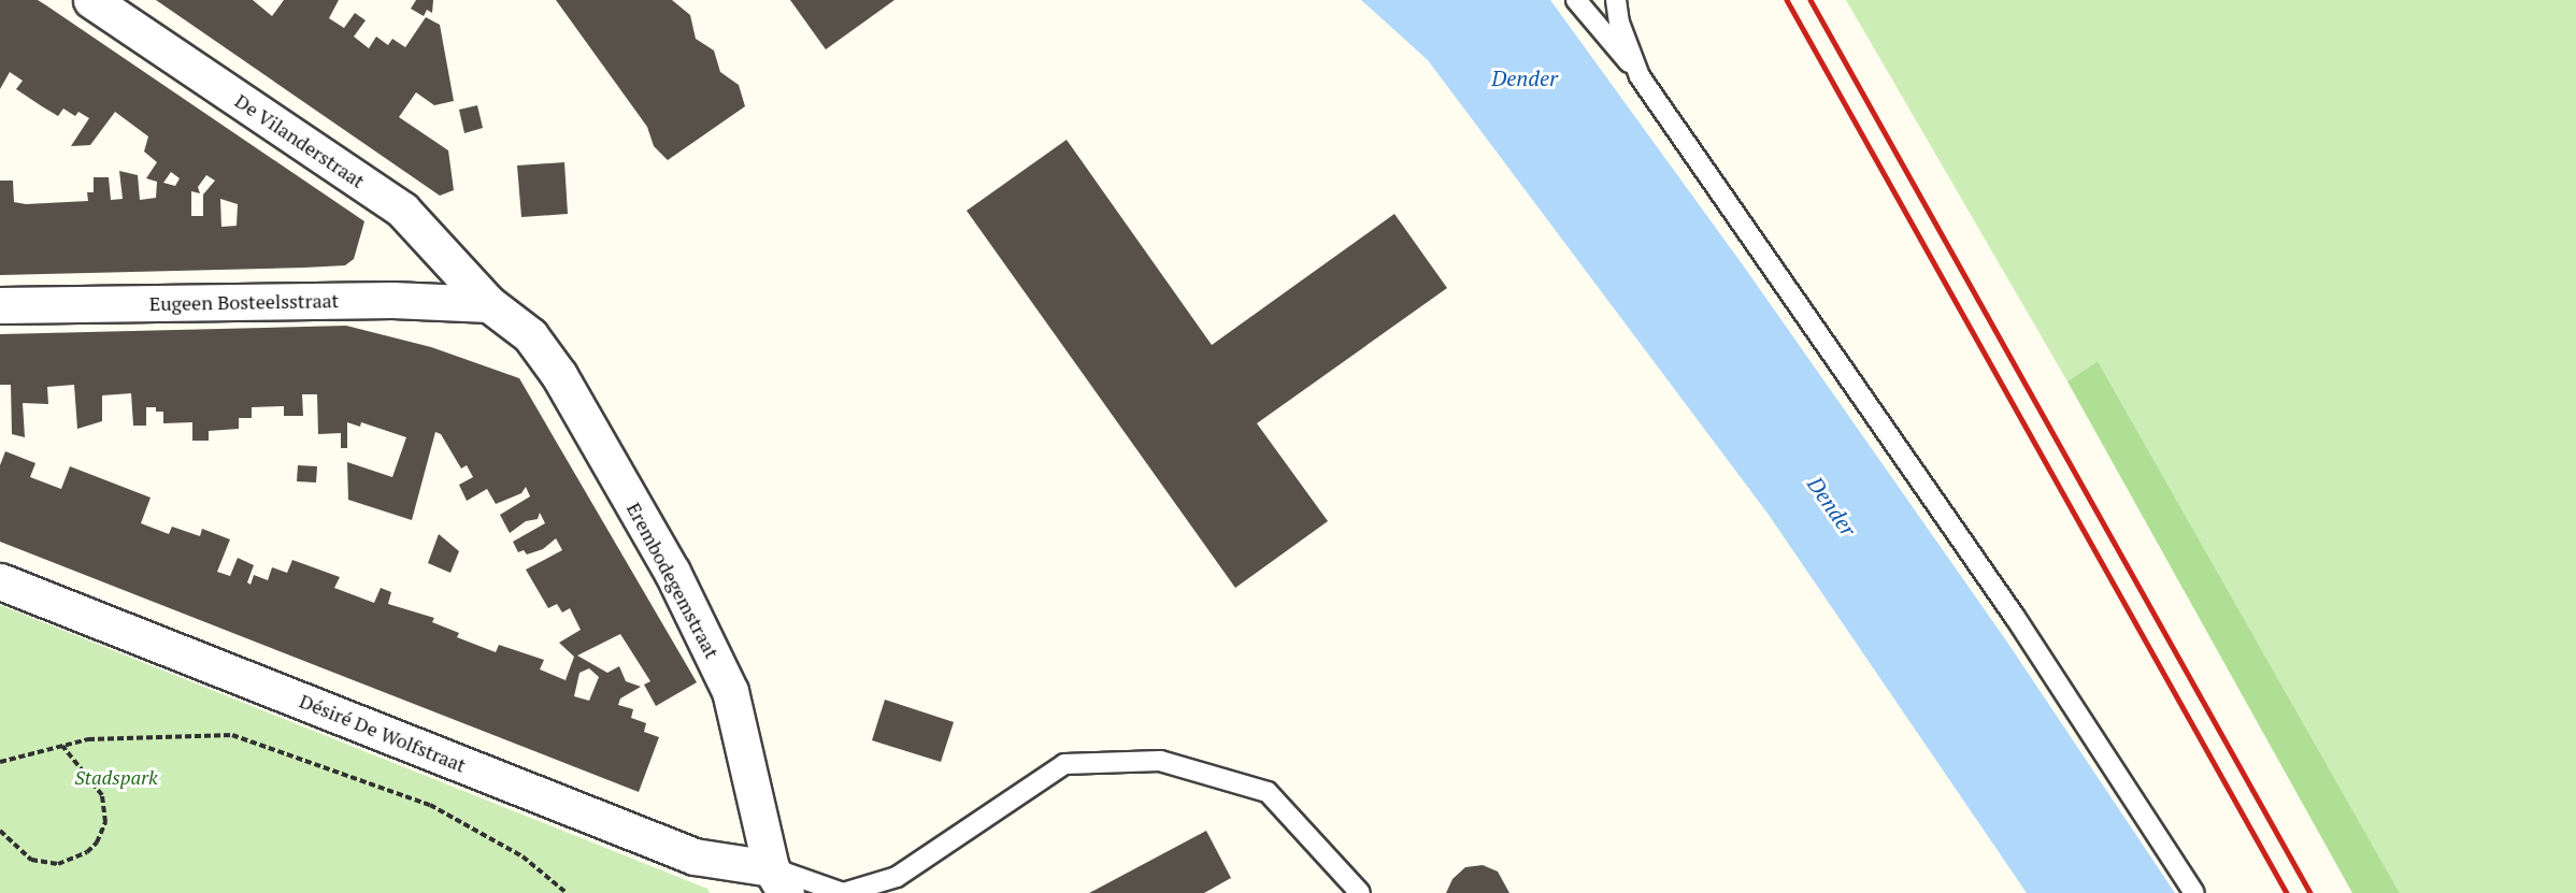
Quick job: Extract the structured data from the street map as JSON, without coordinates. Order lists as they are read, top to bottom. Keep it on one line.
{"streets":{"street":["De Vilanderstraat","Eugeen Bosteelsstraat","Erembodegemstraat","Désiré De Wolfstraat"]},"crossings":[["De Vilanderstraat","Eugeen Bosteelsstraat"],["De Vilanderstraat","Erembodegemstraat"],["Eugeen Bosteelsstraat","Erembodegemstraat"],["Erembodegemstraat","Désiré De Wolfstraat"]],"water":["Dender"],"parks":["Stadspark"]}
